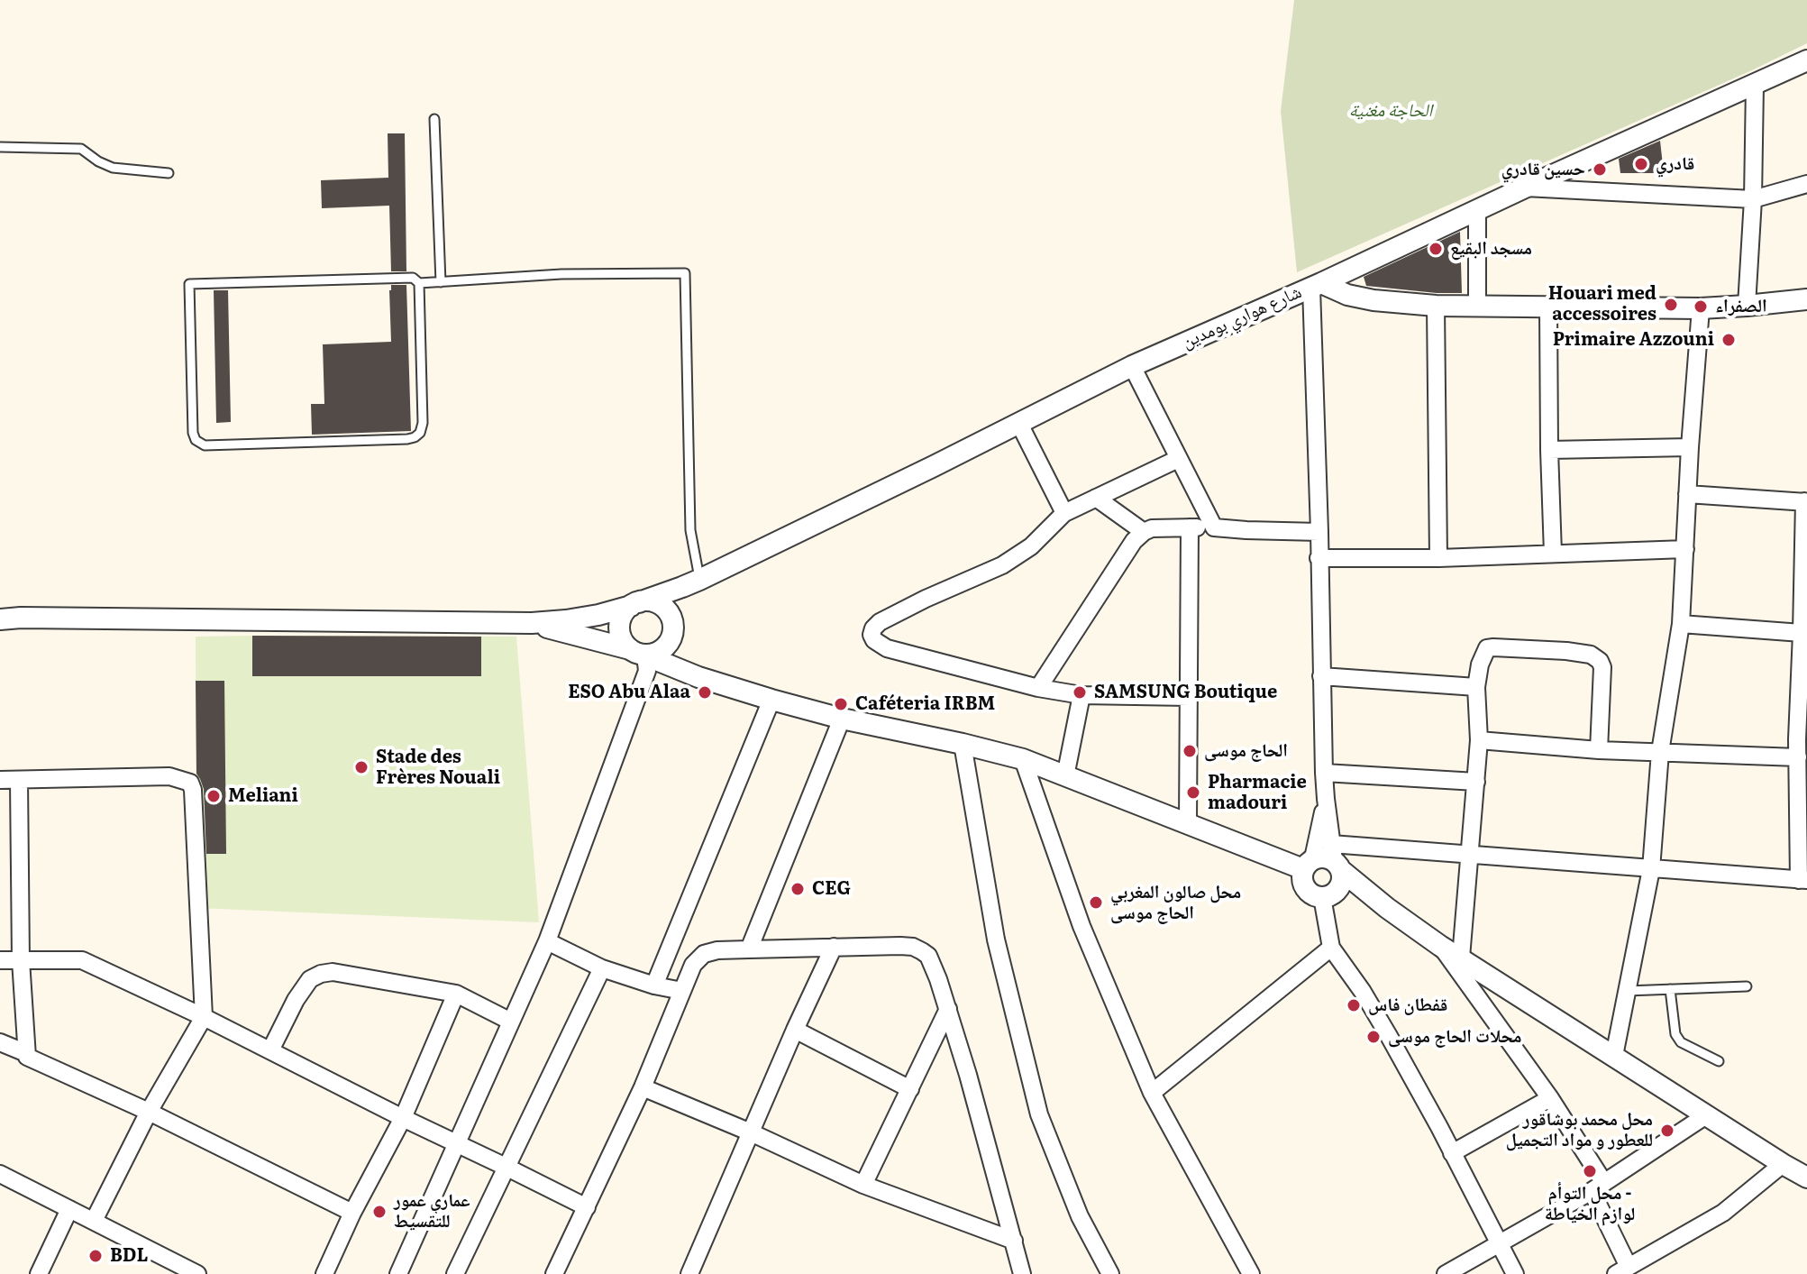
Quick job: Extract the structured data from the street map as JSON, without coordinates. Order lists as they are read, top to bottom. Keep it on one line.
{"streets":{"street":["شارع هواري بومدين"]},"parks":["الحاجة مغنية"],"places":["قادري","حسين قادري","مسجد البقيع","Houari med accessoires","الصفراء","Primaire Azzouni","ESO Abu Alaa","SAMSUNG Boutique","Caféteria IRBM","الحاج موسى","Stade des Frères Nouali","Pharmacie madouri","Meliani","CEG","محل صالون المغربي الحاج موسى","قفطان فاس","محلات الحاج موسى","محل محمد بوشاقور للعطور و مواد التجميل","محل التوأم - لوازم الخياطة","عماري عمور للتقسيط","BDL"]}
